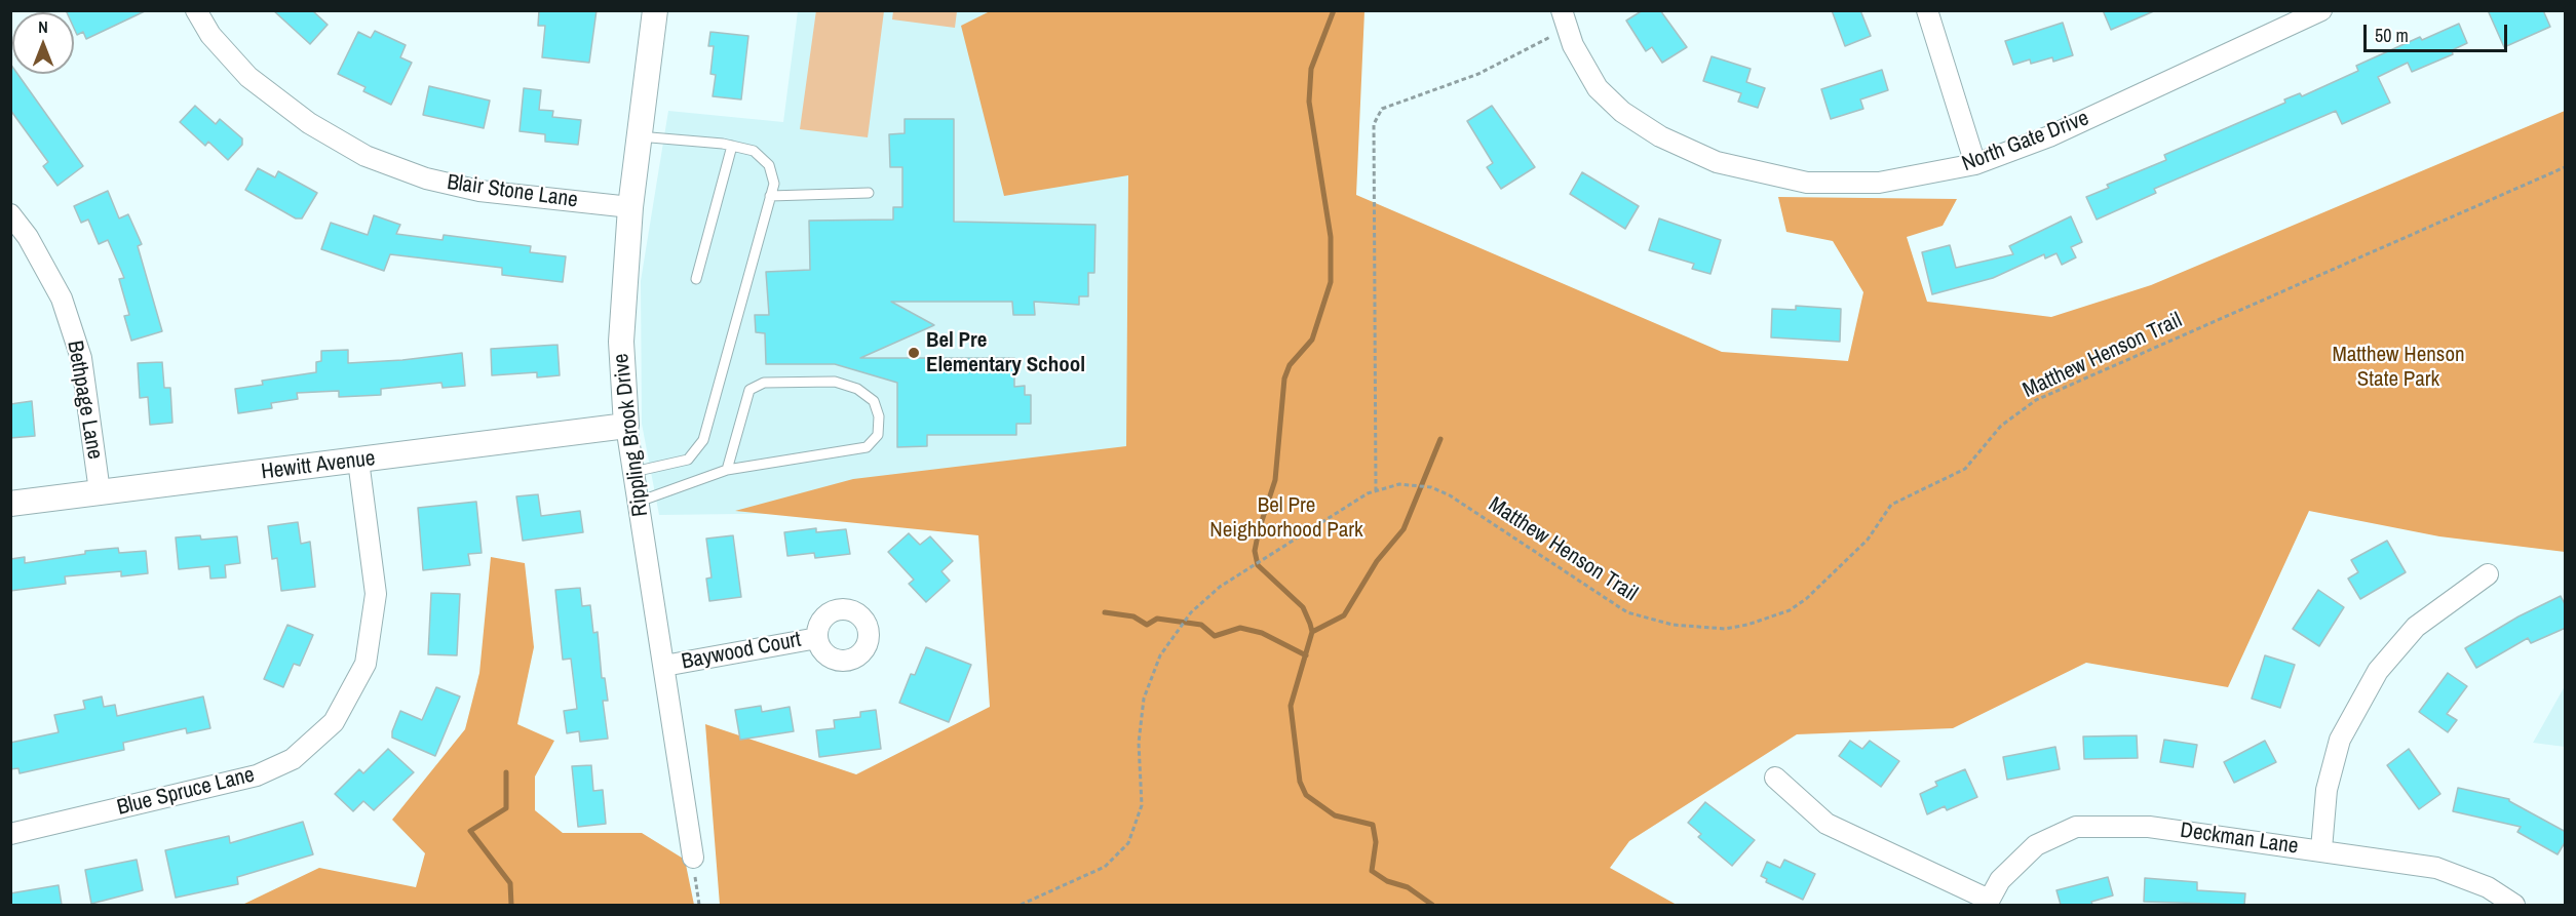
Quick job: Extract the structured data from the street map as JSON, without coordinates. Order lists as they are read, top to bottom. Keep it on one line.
{"streets":{"street":["North Gate Drive","Blair Stone Lane","Bethpage Lane","Rippling Brook Drive","Hewitt Avenue","Baywood Court","Blue Spruce Lane","Deckman Lane"],"path":["Matthew Henson Trail"]},"crossings":[["Blair Stone Lane","Rippling Brook Drive"],["Bethpage Lane","Hewitt Avenue"],["Rippling Brook Drive","Hewitt Avenue"],["Rippling Brook Drive","Baywood Court"],["Hewitt Avenue","Blue Spruce Lane"]],"parks":["Matthew Henson State Park","Bel Pre Neighborhood Park"],"places":["Bel Pre Elementary School"],"scale_bar":"50 m","north":"top"}
